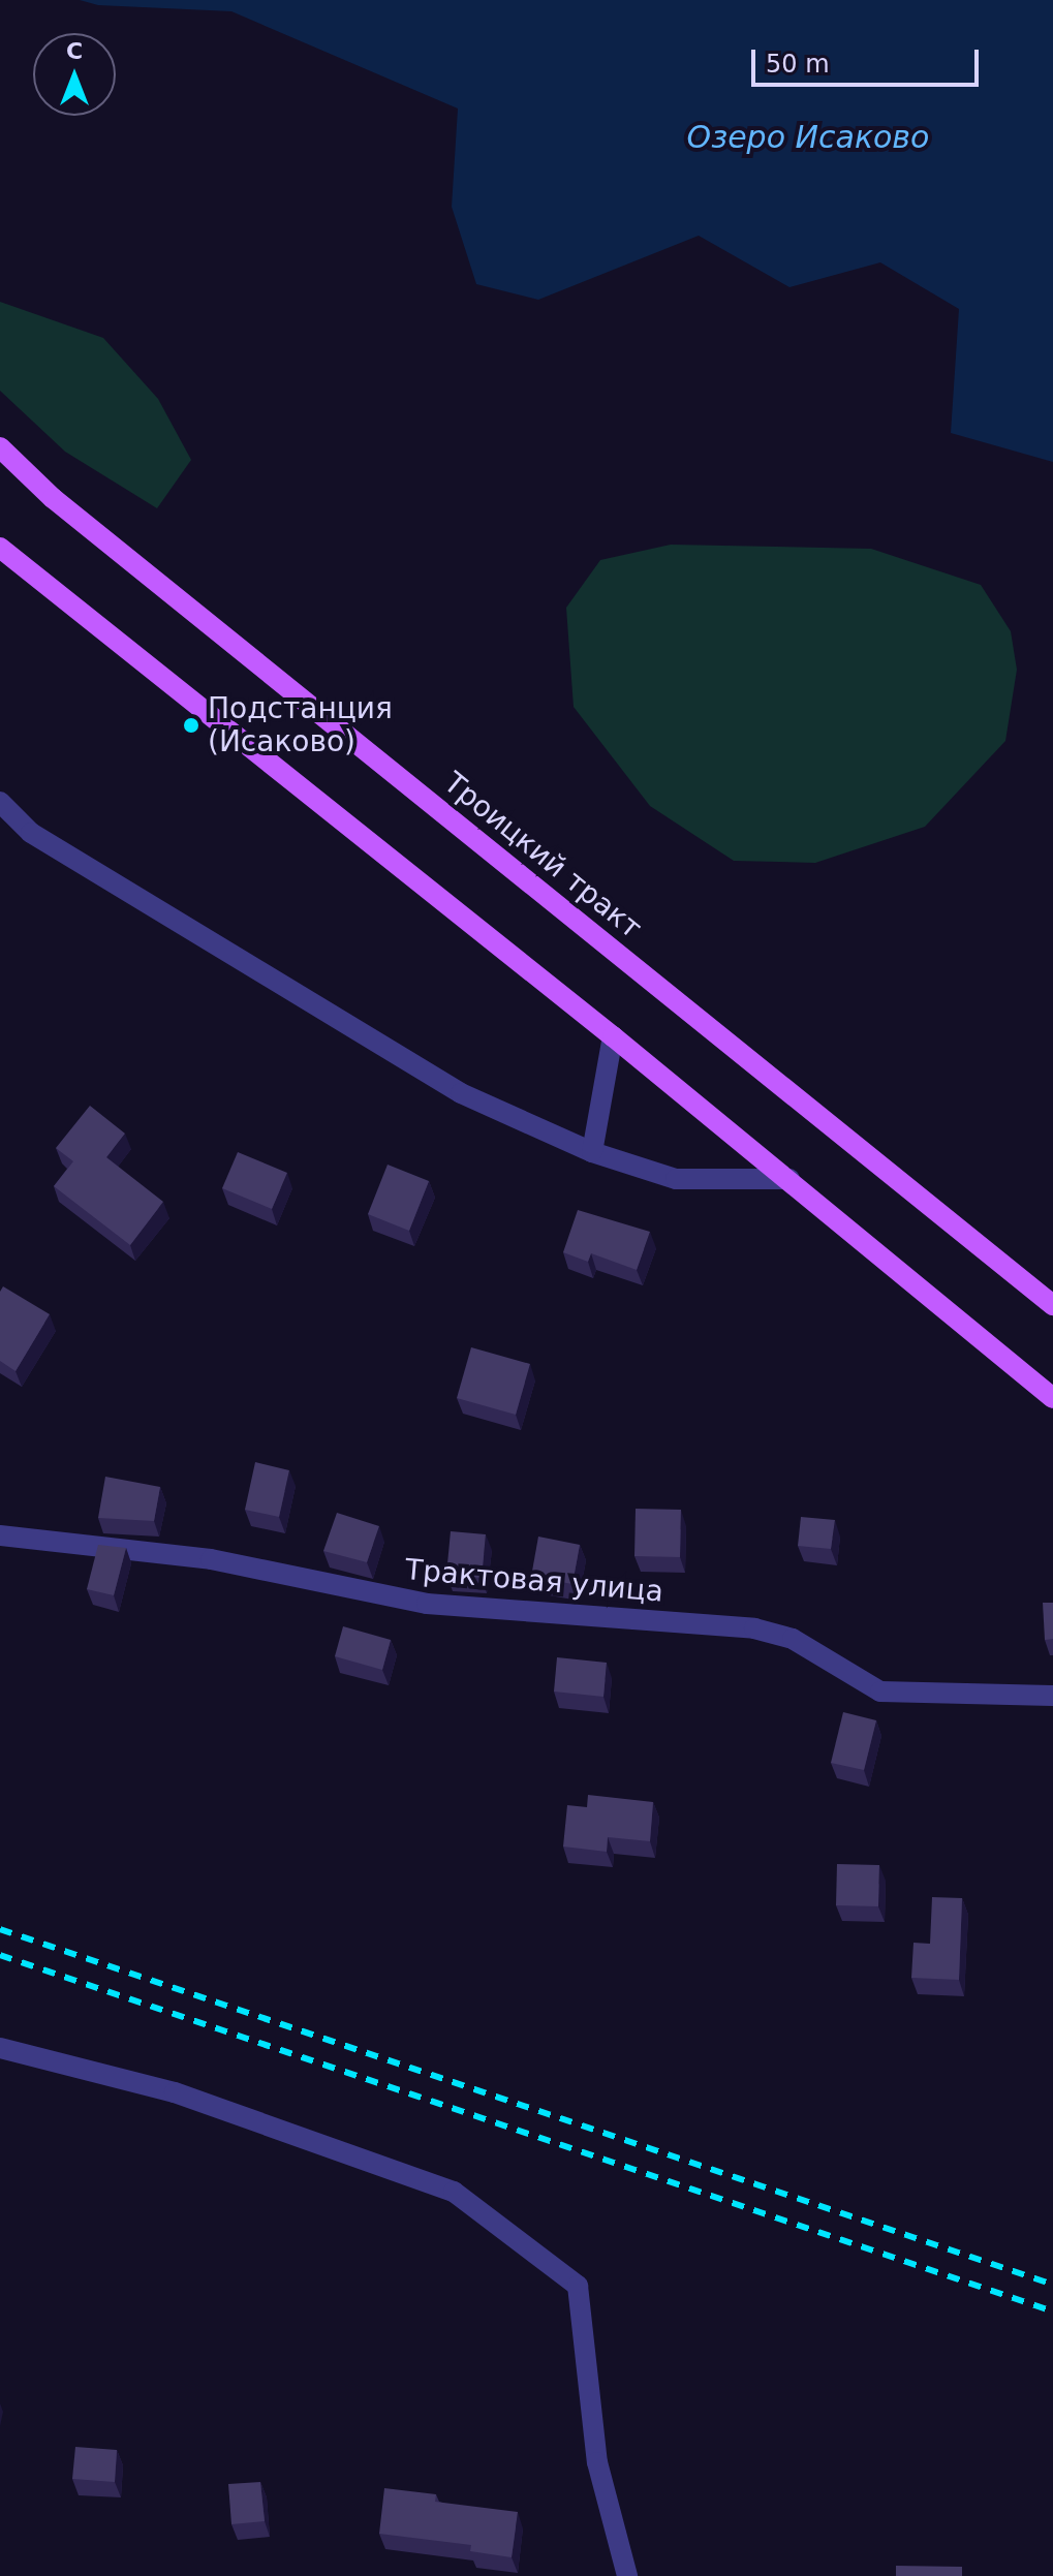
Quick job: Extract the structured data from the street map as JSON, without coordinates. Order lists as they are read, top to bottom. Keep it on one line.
{"streets":{"main road":["Троицкий тракт"],"street":["Трактовая улица"]},"water":["Озеро Исаково"],"places":["Подстанция (Исаково)"],"scale_bar":"50 m","north":"top"}
